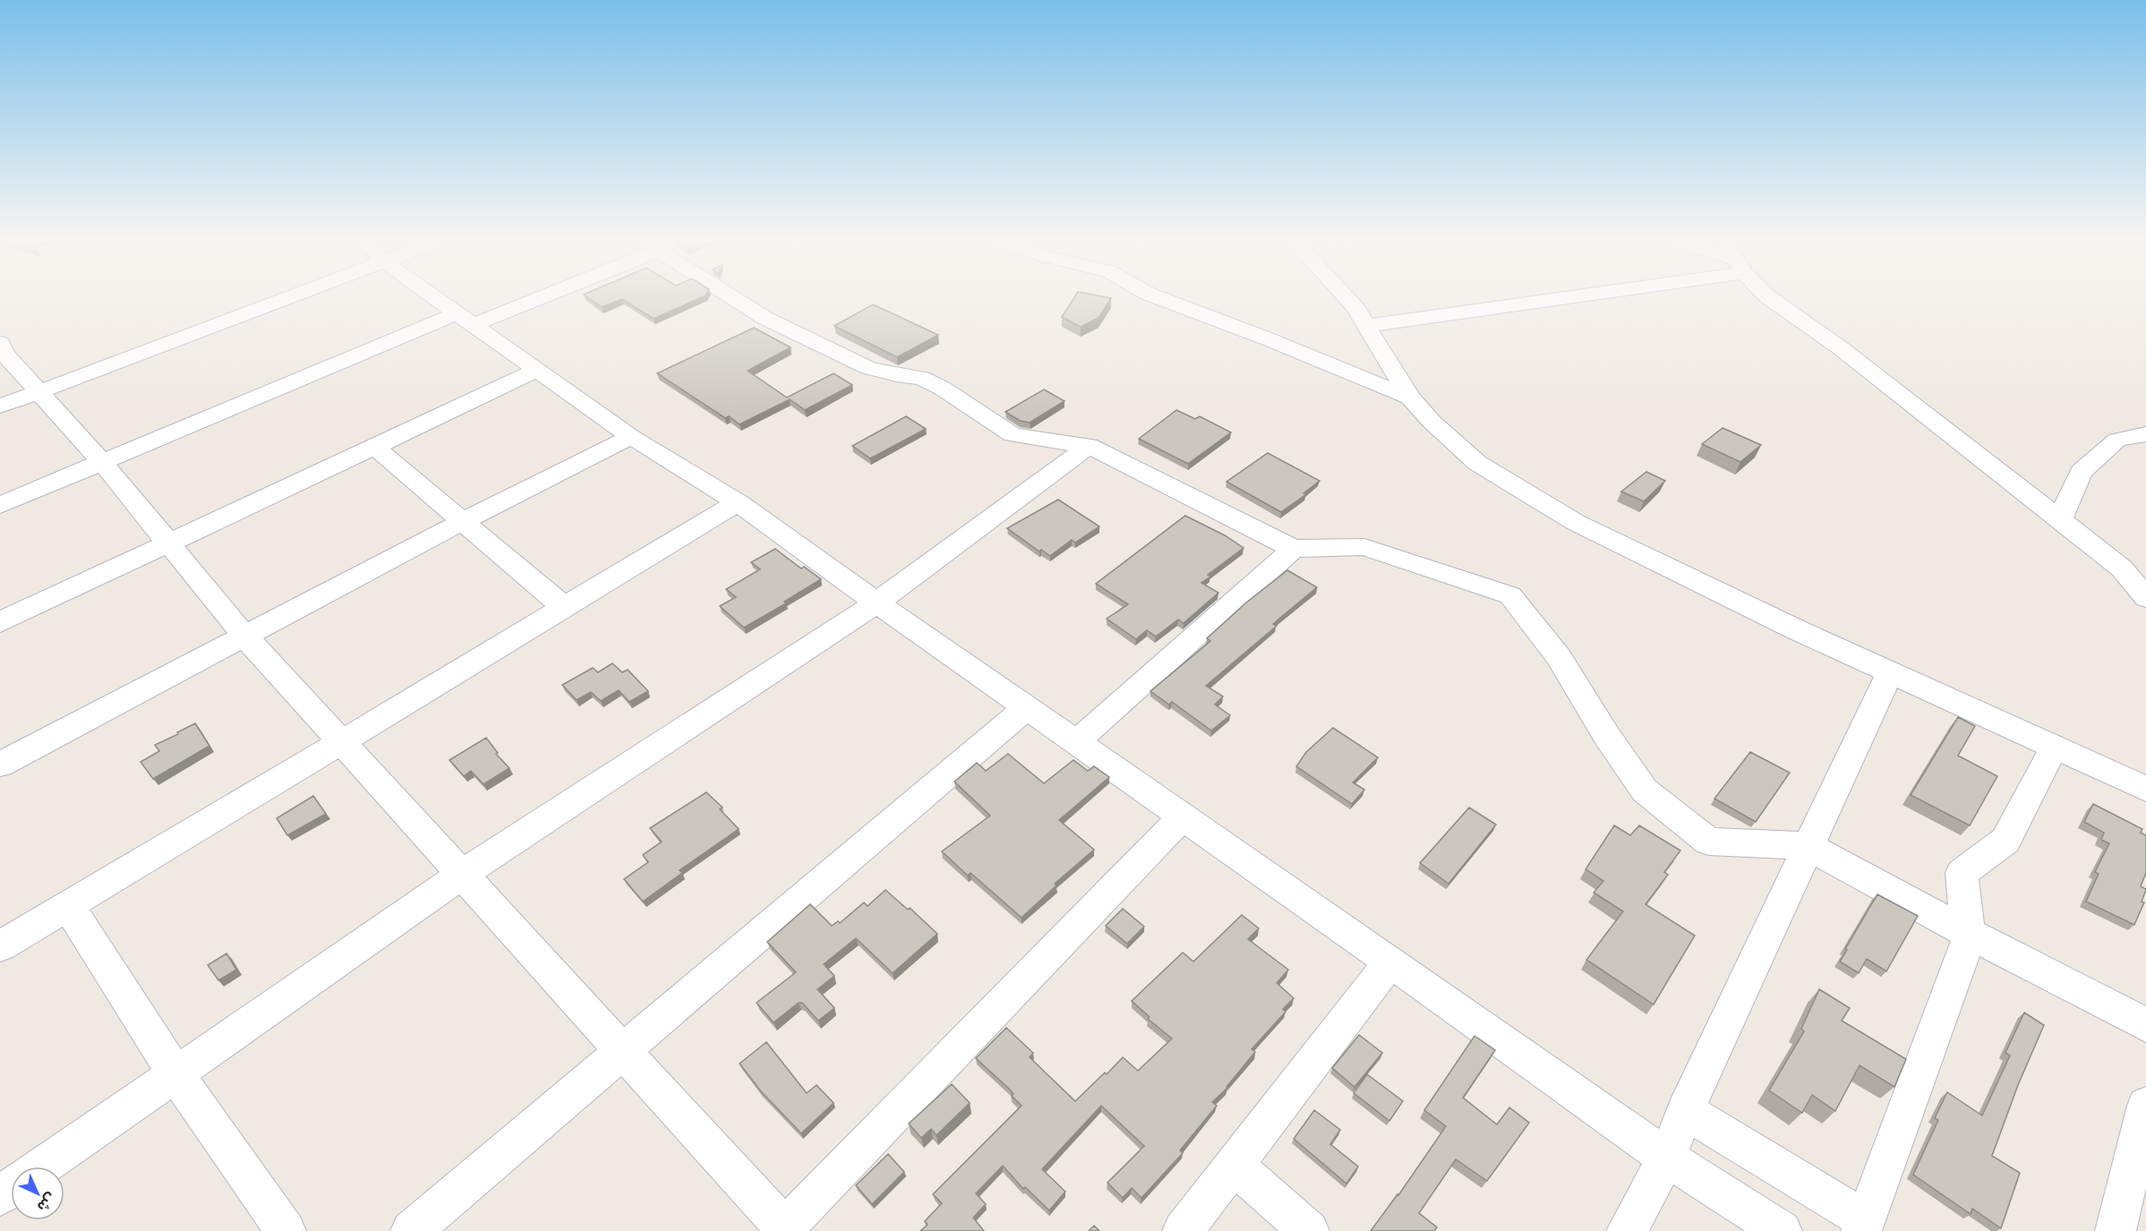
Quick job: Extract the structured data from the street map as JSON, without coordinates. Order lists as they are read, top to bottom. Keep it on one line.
{"north":"bottom right"}
